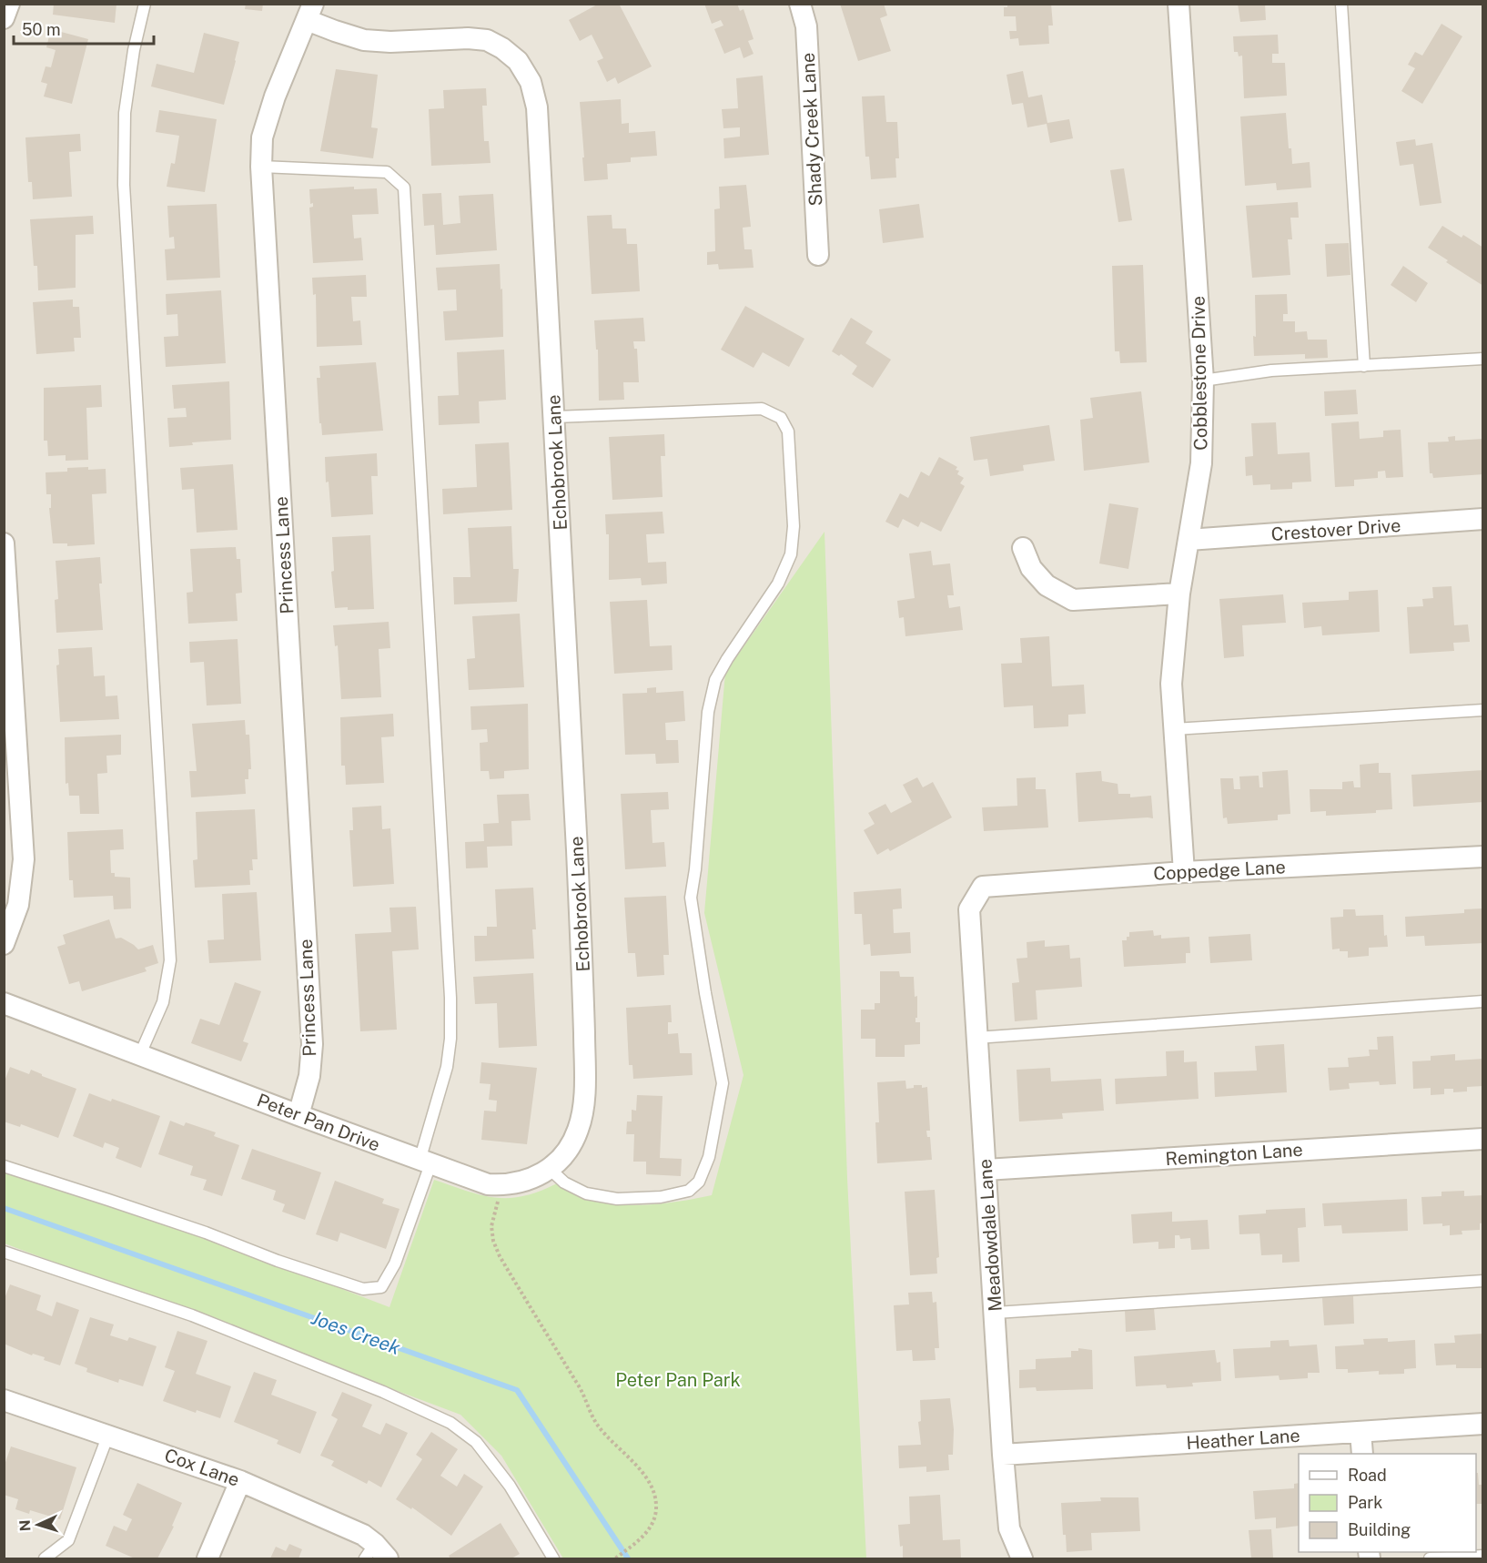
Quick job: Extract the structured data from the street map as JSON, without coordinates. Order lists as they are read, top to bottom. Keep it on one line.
{"streets":{"street":["Shady Creek Lane","Cobblestone Drive","Echobrook Lane","Crestover Drive","Princess Lane","Coppedge Lane","Peter Pan Drive","Remington Lane","Meadowdale Lane","Heather Lane","Cox Lane"]},"crossings":[["Cobblestone Drive","Crestover Drive"],["Cobblestone Drive","Coppedge Lane"],["Echobrook Lane","Princess Lane"],["Echobrook Lane","Peter Pan Drive"],["Princess Lane","Peter Pan Drive"],["Coppedge Lane","Meadowdale Lane"],["Remington Lane","Meadowdale Lane"],["Meadowdale Lane","Heather Lane"]],"water":["Joes Creek"],"parks":["Peter Pan Park"],"legend":["Road","Park","Building"],"scale_bar":"50 m","north":"left"}
